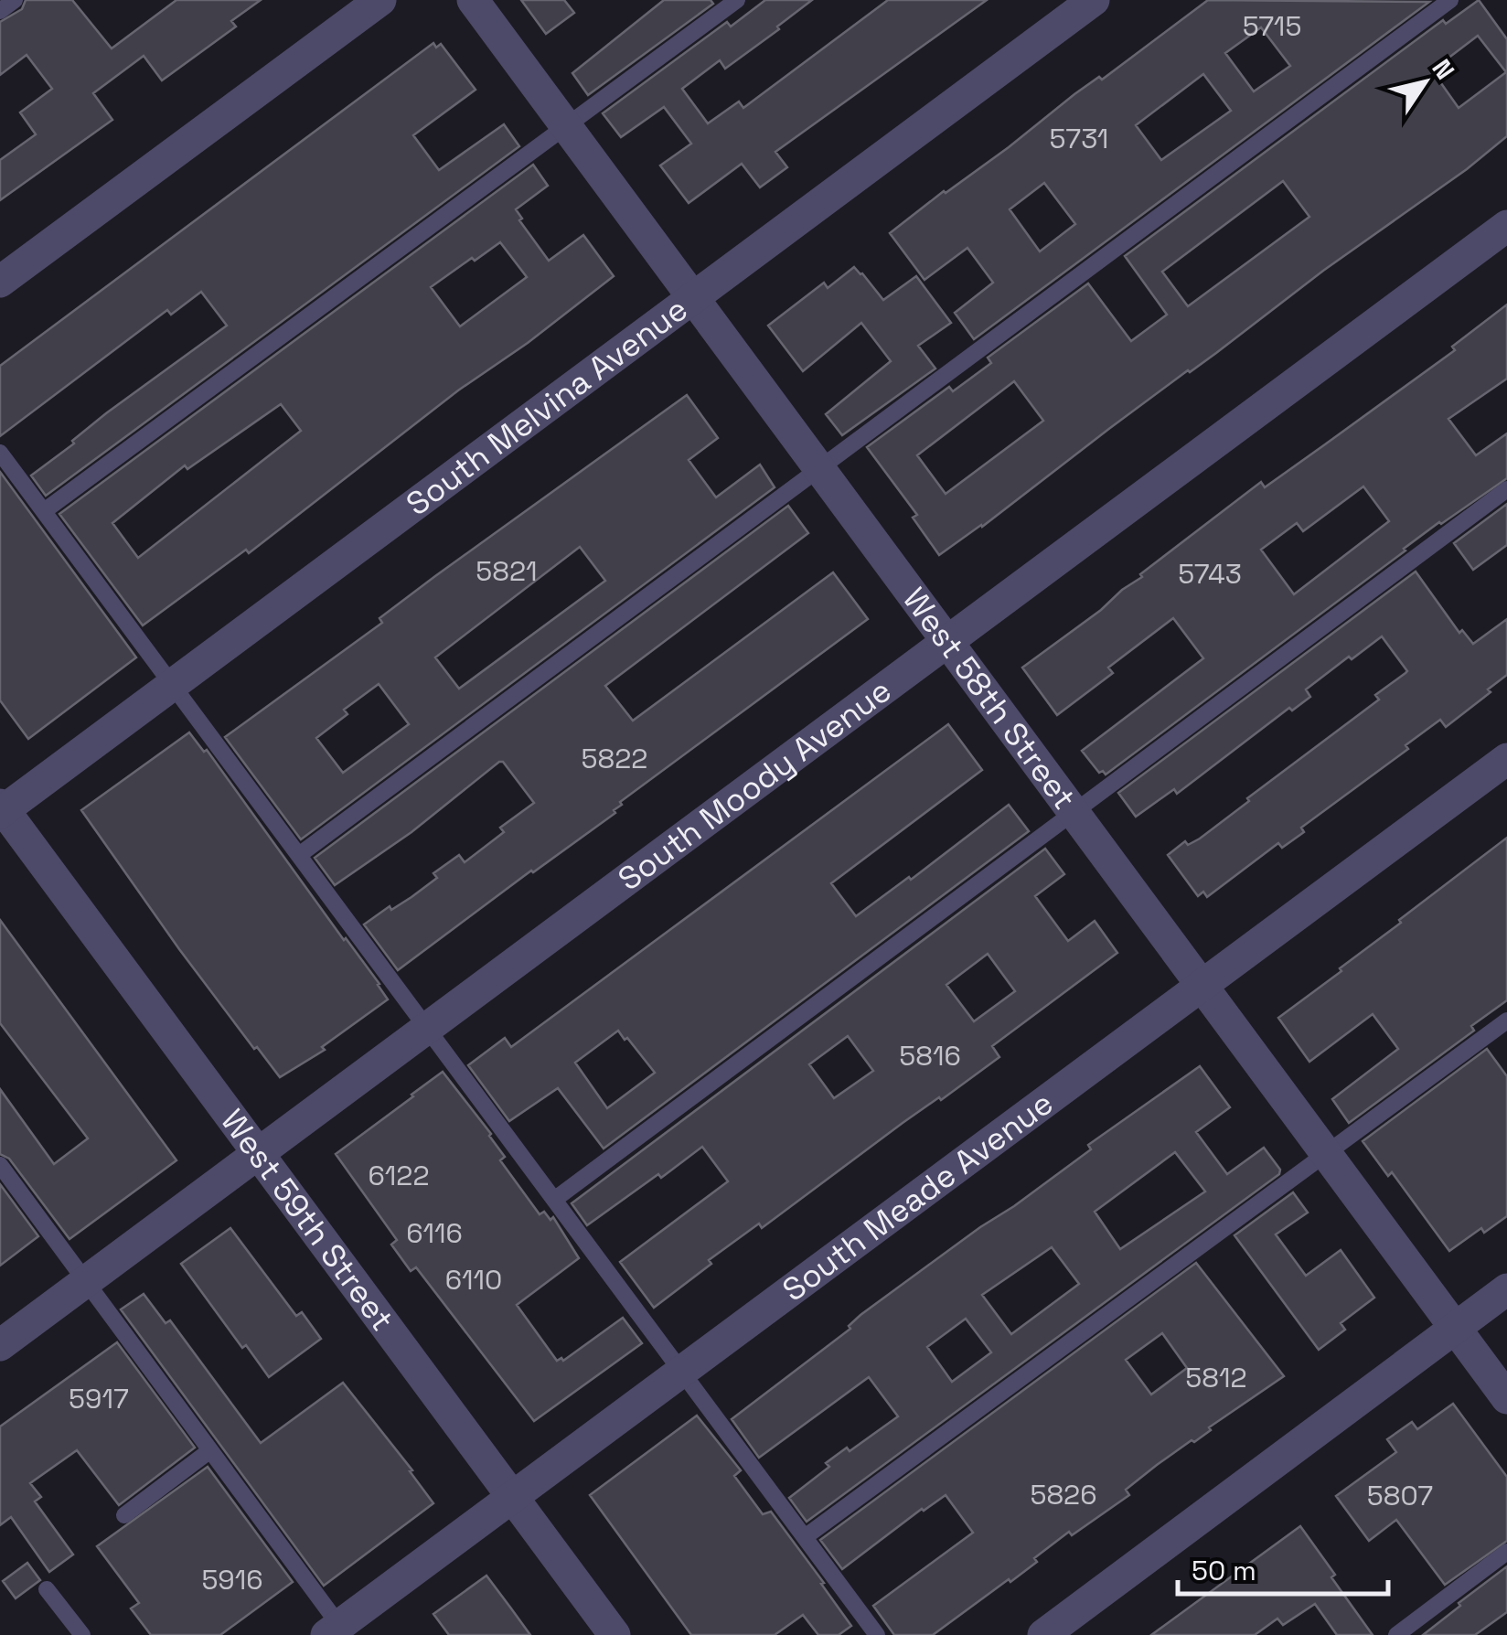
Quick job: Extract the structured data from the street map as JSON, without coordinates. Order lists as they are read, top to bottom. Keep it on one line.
{"streets":{"street":["South Melvina Avenue","West 58th Street","South Moody Avenue","South Meade Avenue","West 59th Street"]},"crossings":[["South Melvina Avenue","West 58th Street"],["South Melvina Avenue","West 59th Street"],["West 58th Street","South Moody Avenue"],["West 58th Street","South Meade Avenue"],["South Moody Avenue","West 59th Street"],["South Meade Avenue","West 59th Street"]],"house_numbers":["5715","5731","5821","5743","5822","5816","6122","6116","6110","5812","5917","5826","5807","5916"],"scale_bar":"50 m","north":"top right"}
